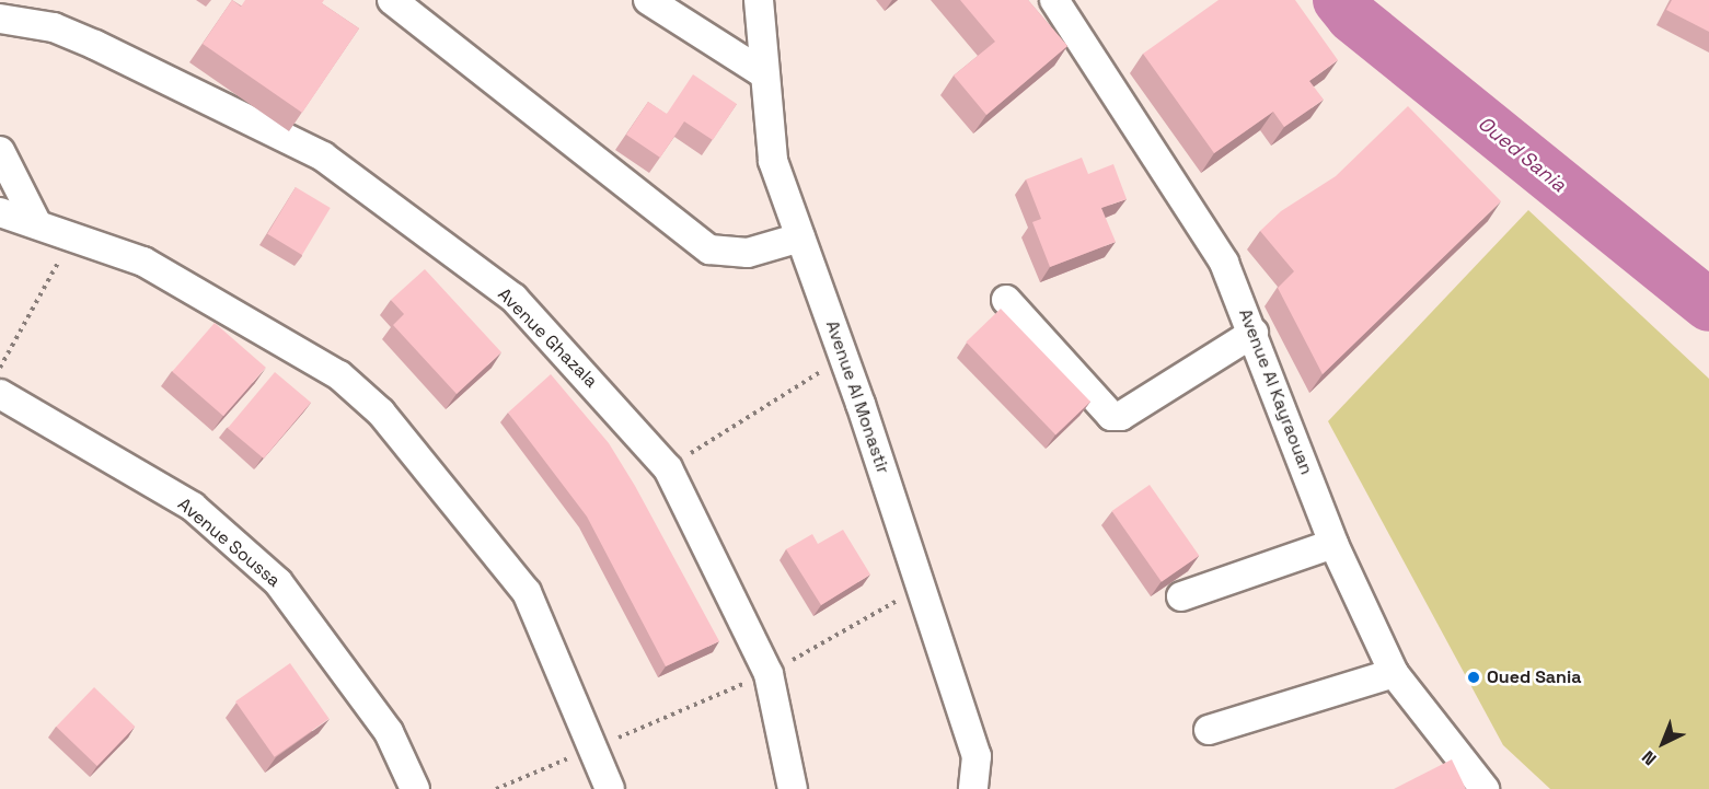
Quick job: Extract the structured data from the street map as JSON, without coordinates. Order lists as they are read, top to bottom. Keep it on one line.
{"streets":{"street":["Avenue Ghazala","Avenue Al Kayraouan","Avenue Al Monastir","Avenue Soussa"]},"water":["Oued Sania"],"places":["Oued Sania"],"north":"bottom left"}
